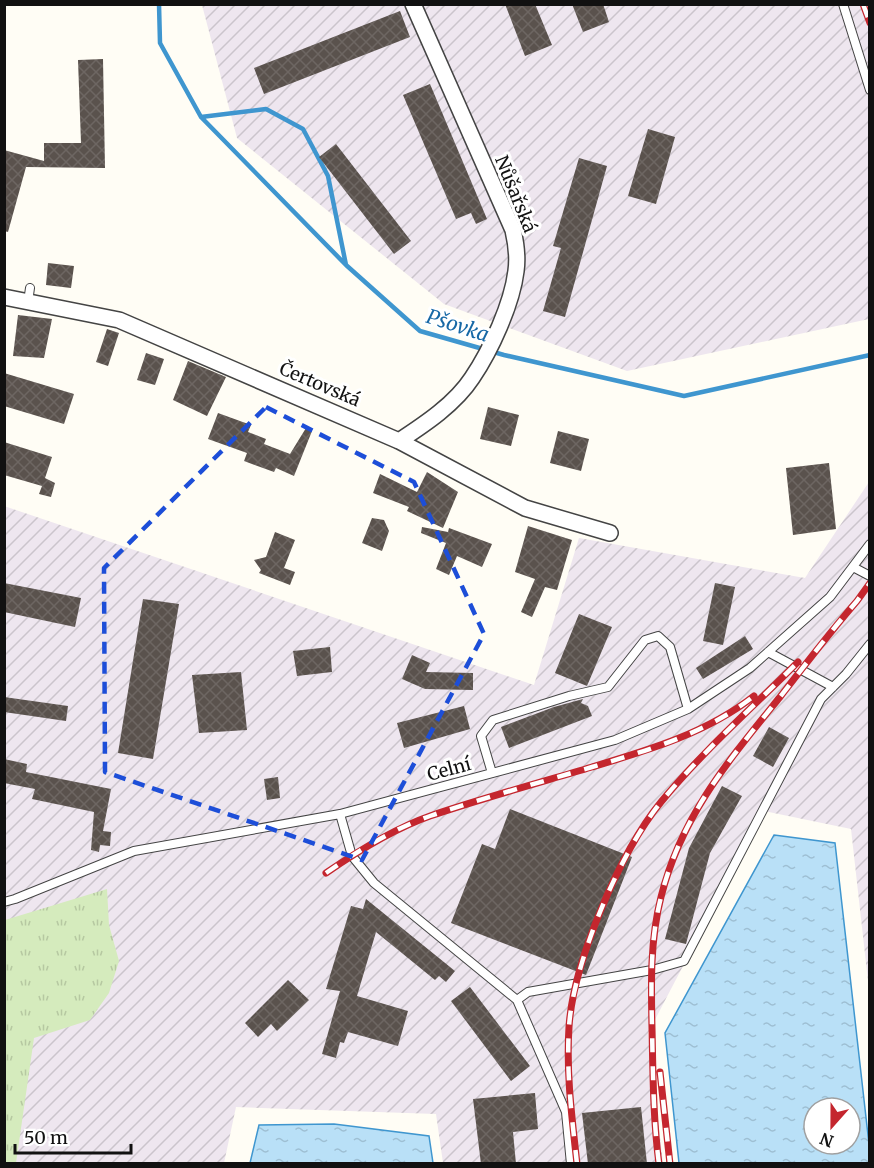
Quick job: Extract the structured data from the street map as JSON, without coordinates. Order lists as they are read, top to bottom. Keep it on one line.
{"streets":{"street":["Nůšařská","Čertovská"],"lane":["Celní"]},"crossings":[["Nůšařská","Čertovská"]],"water":["Pšovka"],"scale_bar":"50 m","north":"bottom"}
